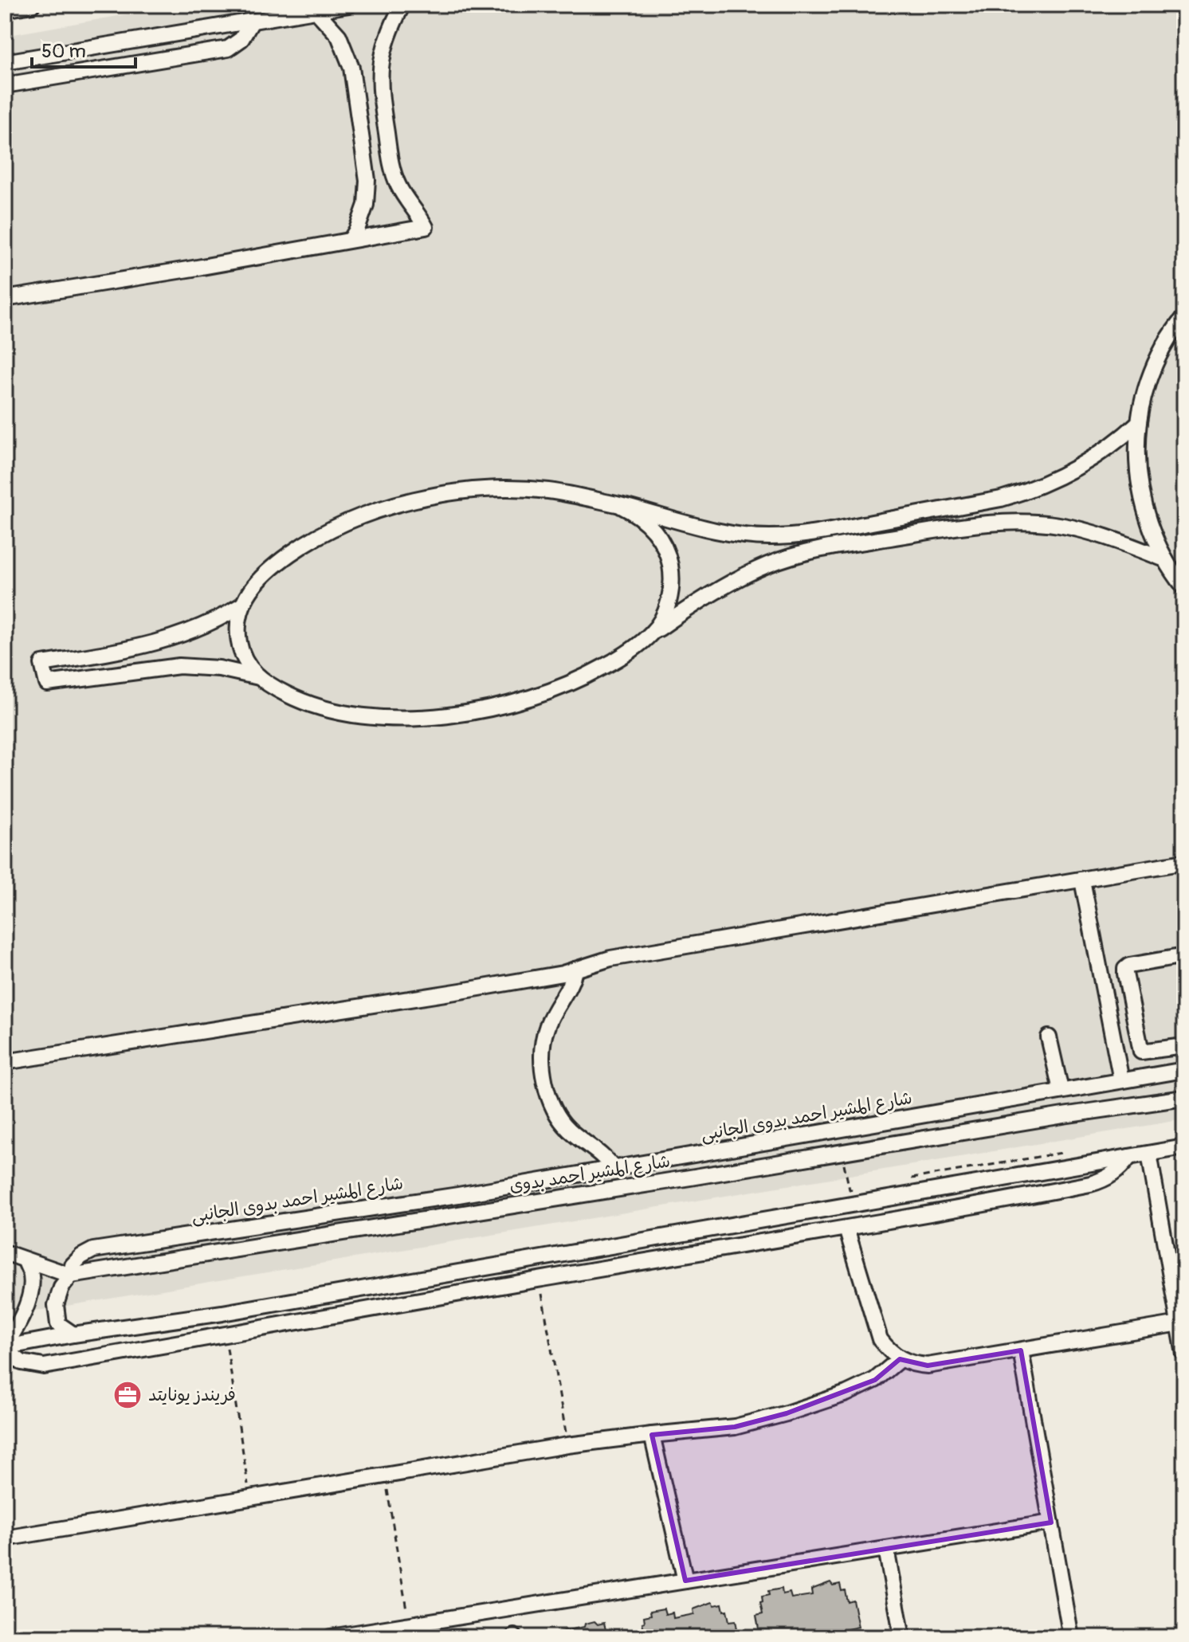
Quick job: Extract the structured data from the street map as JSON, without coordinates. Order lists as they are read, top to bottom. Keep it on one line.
{"streets":{"street":["شارع المشير احمد بدوى الجانبى","شارع المشير احمد بدوى"]},"crossings":[["شارع المشير احمد بدوى الجانبى","شارع المشير احمد بدوى"]],"places":{"office":["فريندز يونايتد"]},"scale_bar":"50 m"}
